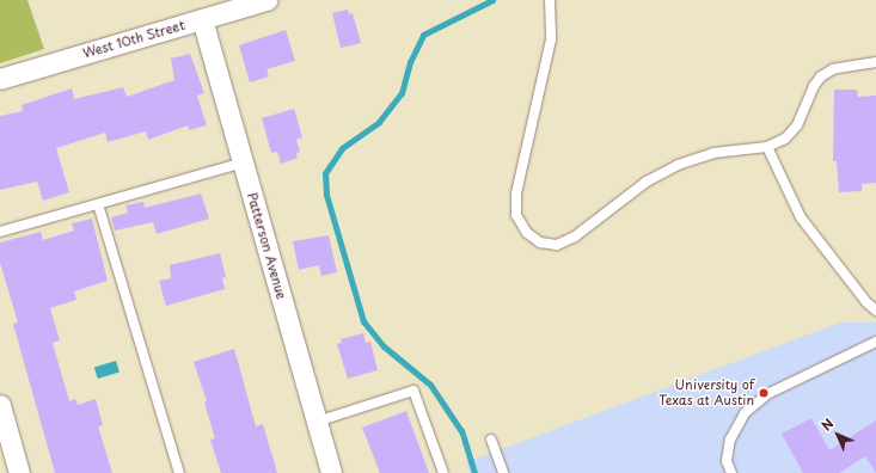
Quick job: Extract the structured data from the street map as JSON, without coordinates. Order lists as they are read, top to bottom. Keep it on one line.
{"streets":{"street":["West 10th Street","Patterson Avenue"]},"crossings":[["West 10th Street","Patterson Avenue"]],"places":["University of Texas at Austin"],"north":"top left"}
